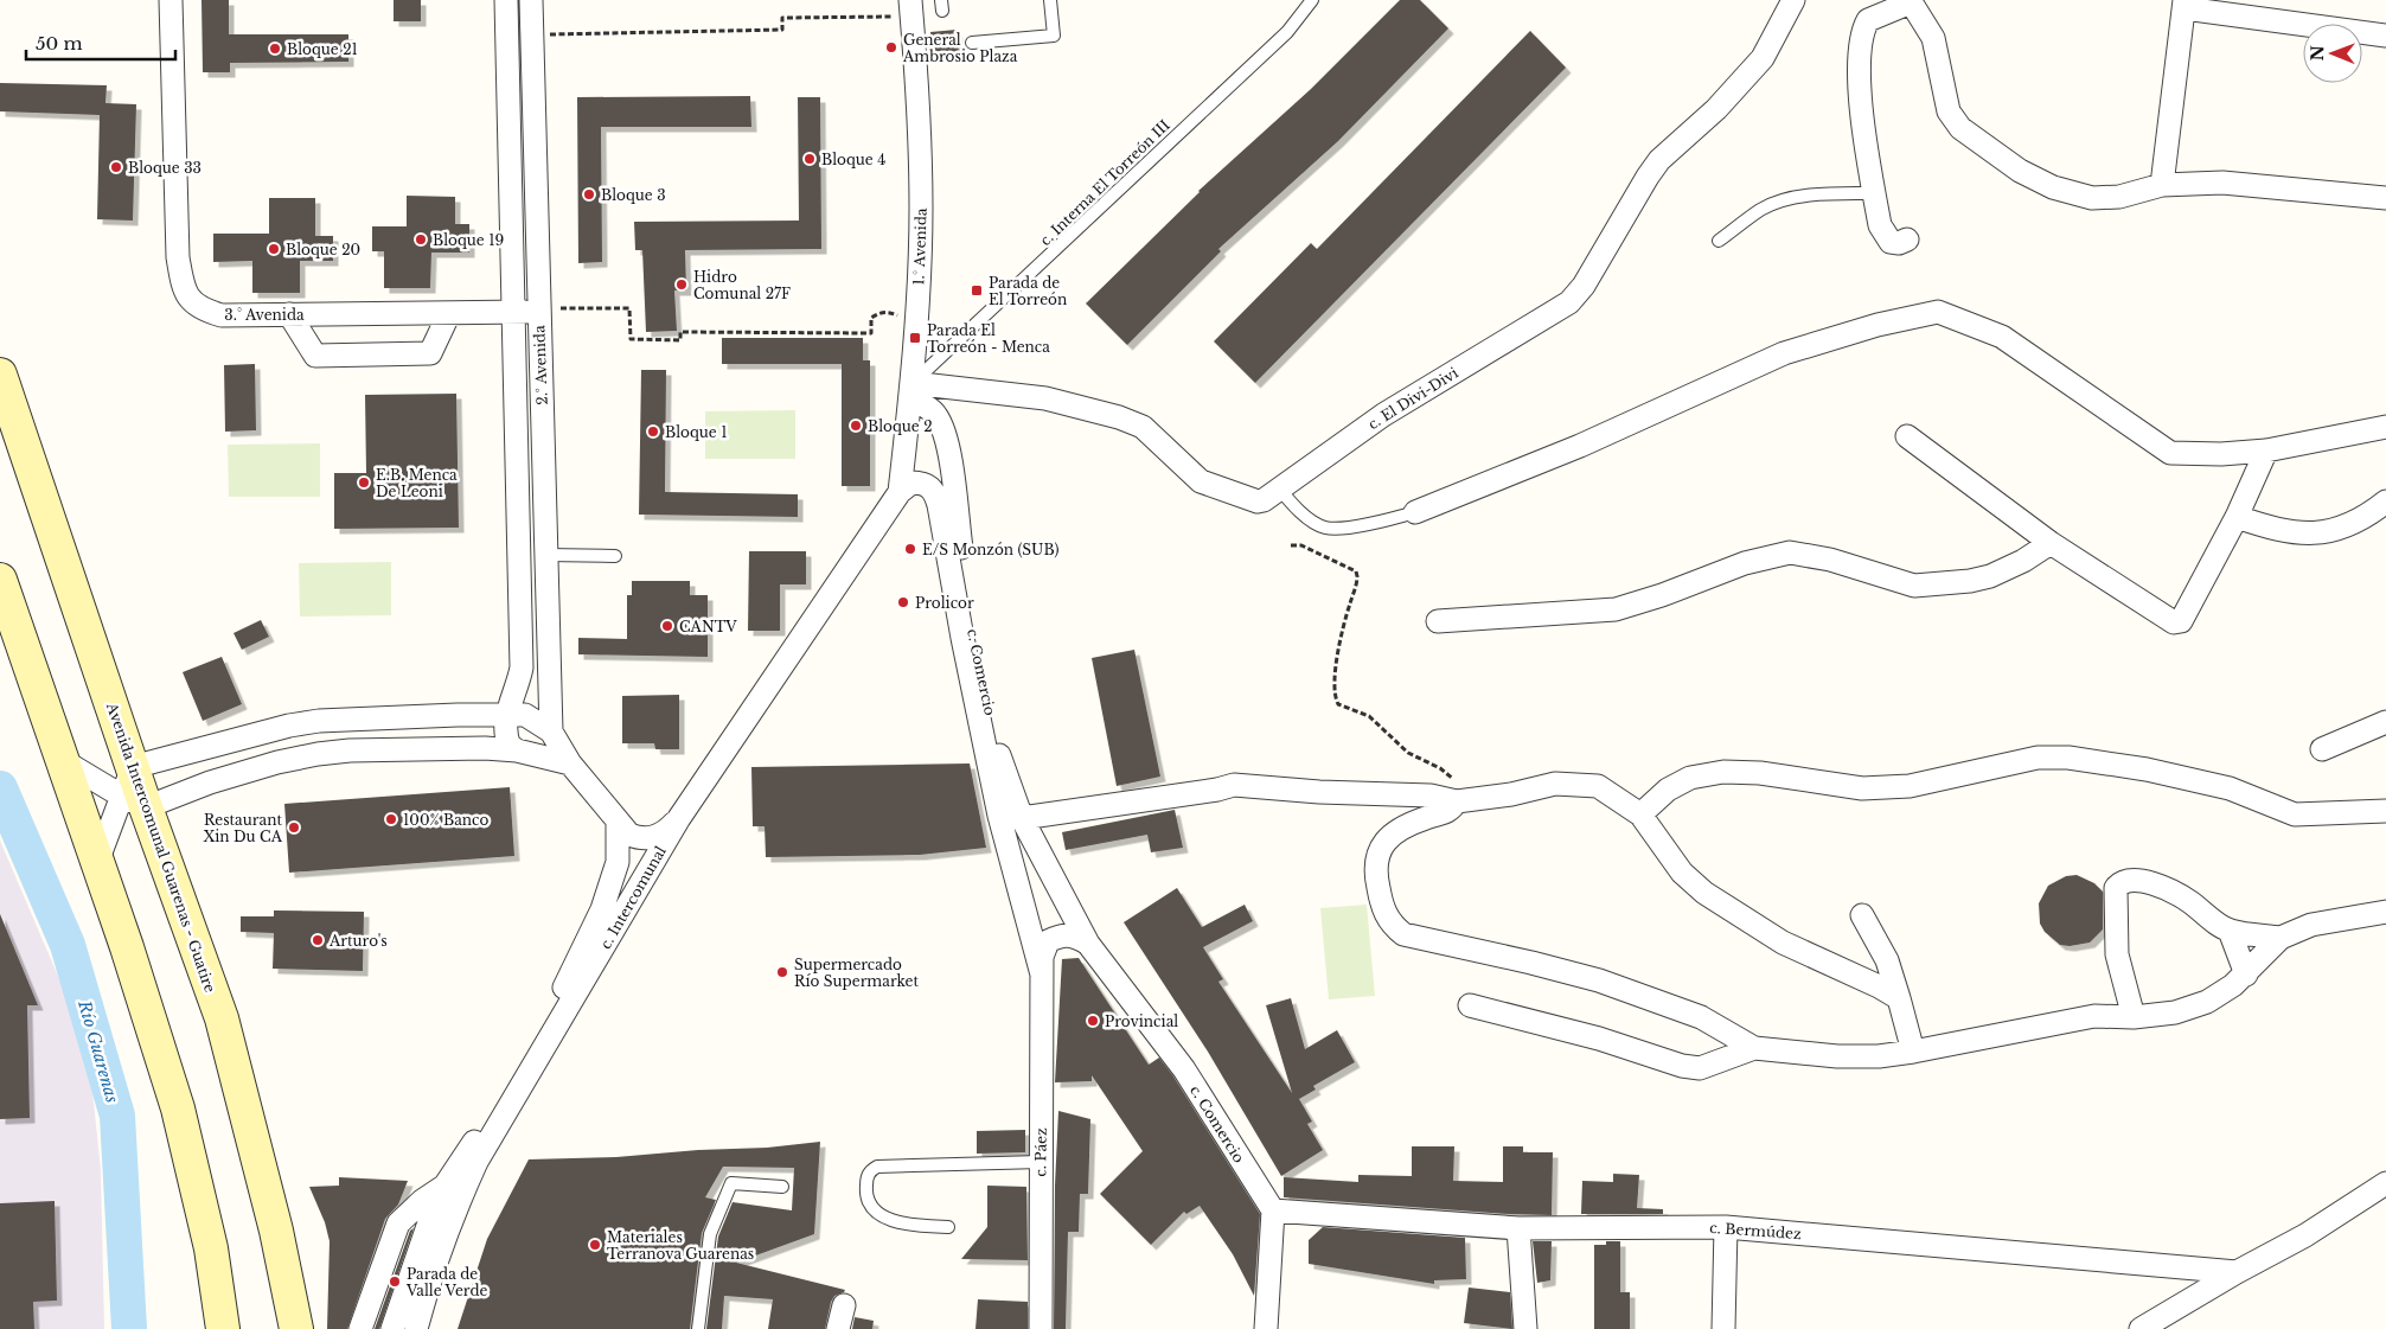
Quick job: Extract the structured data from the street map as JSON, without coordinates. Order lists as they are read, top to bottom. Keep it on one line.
{"streets":{"main road":["Avenida Intercomunal Guarenas - Guatire"],"street":["1.° Avenida","3.° Avenida","2.° Avenida","c. El Divi-Divi","c. Comercio","c. Intercomunal","c. Páez","c. Bermúdez"],"lane":["c. Interna El Torreón III"]},"crossings":[["c. Interna El Torreón III","1.° Avenida"],["c. Interna El Torreón III","c. El Divi-Divi"],["c. Interna El Torreón III","c. Comercio"],["1.° Avenida","c. El Divi-Divi"],["1.° Avenida","c. Comercio"],["1.° Avenida","c. Intercomunal"],["3.° Avenida","2.° Avenida"],["2.° Avenida","Avenida Intercomunal Guarenas - Guatire"],["2.° Avenida","c. Intercomunal"],["c. El Divi-Divi","c. Comercio"],["c. Comercio","c. Bermúdez"]],"water":["Río Guarenas"],"places":{"other":["General Ambrosio Plaza","Bloque 21","Bloque 4","Bloque 33","Bloque 3","Bloque 19","Bloque 20","Hidro Comunal 27F","Bloque 2","Bloque 1","E.B. Menca De Leoni","E/S Monzón (SUB)","Prolicor","CANTV","100% Banco","Restaurant Xin Du CA","Arturo's","Supermercado Río Supermarket","Provincial","Materiales Terranova Guarenas","Parada de Valle Verde"],"transit":["Parada de El Torreón","Parada El Torreón - Menca"]},"scale_bar":"50 m","north":"left"}
